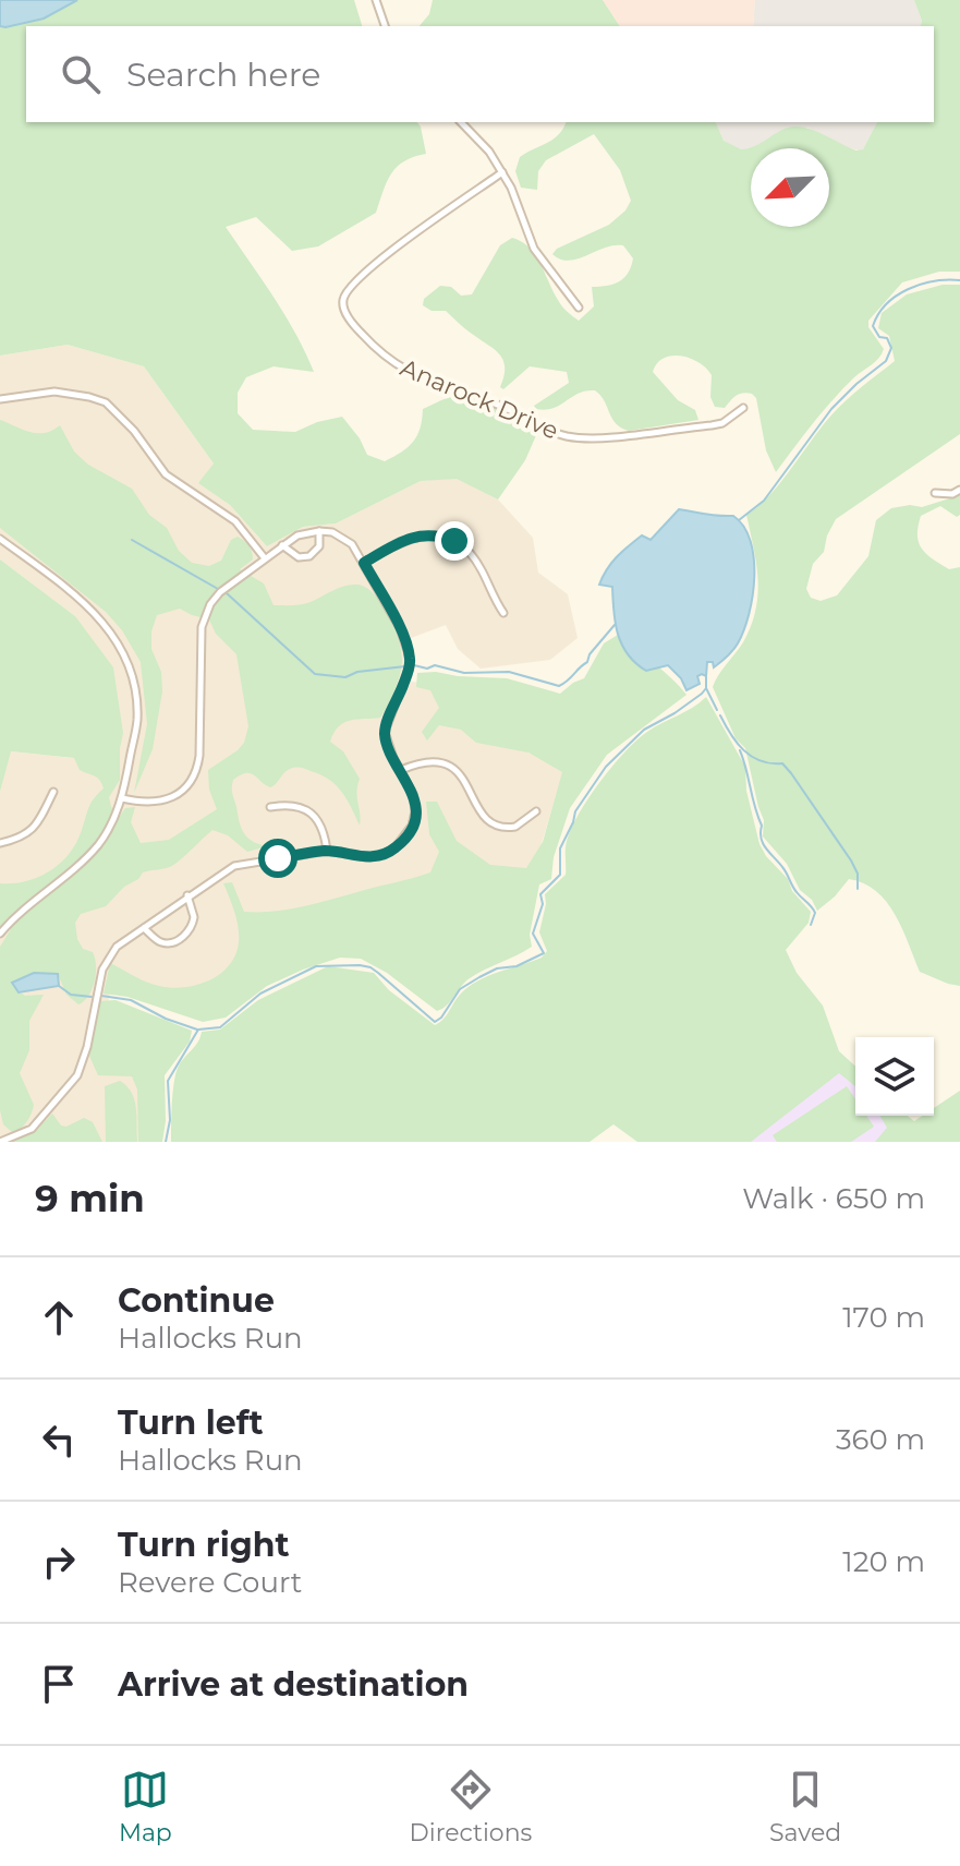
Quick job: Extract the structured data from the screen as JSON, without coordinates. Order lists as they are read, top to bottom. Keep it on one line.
{"streets":{"street":["Anarock Drive"]},"north":"bottom left","page":{"search":"Search here","heading":["9 min","Walk · 650 m"],"list":[["Continue","Hallocks Run","170 m"],["Turn left","Hallocks Run","360 m"],["Turn right","Revere Court","120 m"],"Arrive at destination"],"nav":["Map","Directions","Saved"]}}
